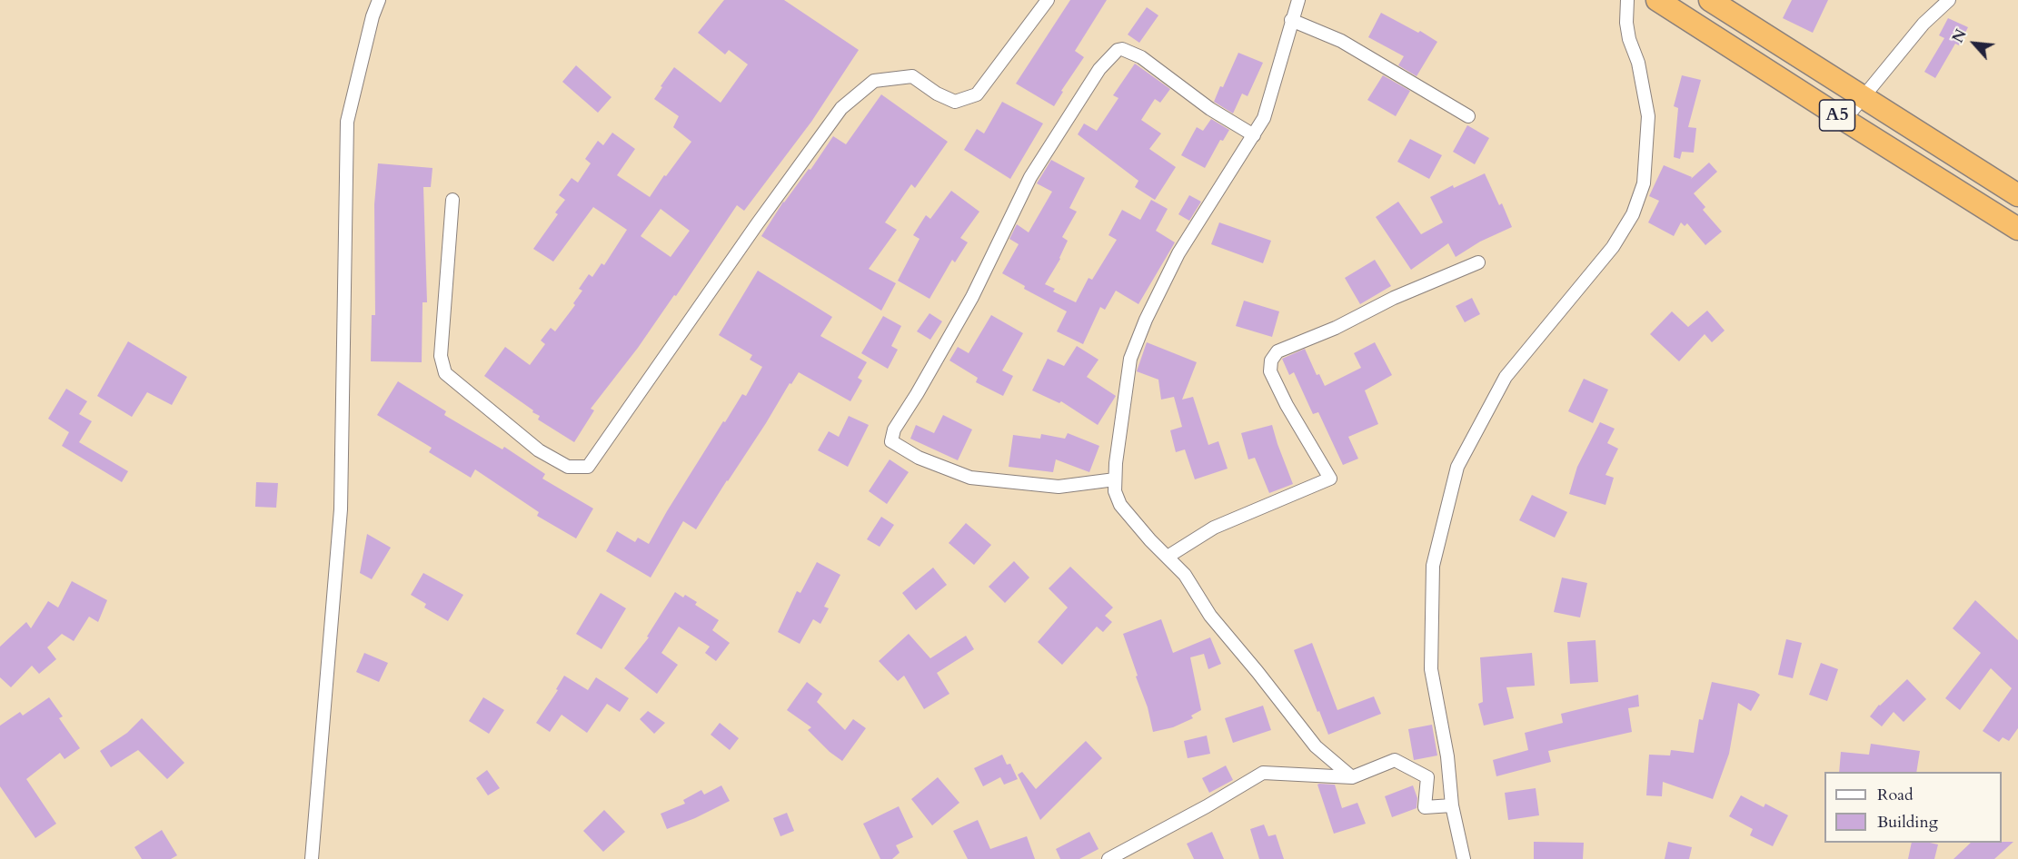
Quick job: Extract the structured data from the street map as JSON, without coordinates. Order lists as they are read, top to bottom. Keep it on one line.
{"streets":{"highway":["A5"]},"legend":["Road","Building"],"north":"top left"}
